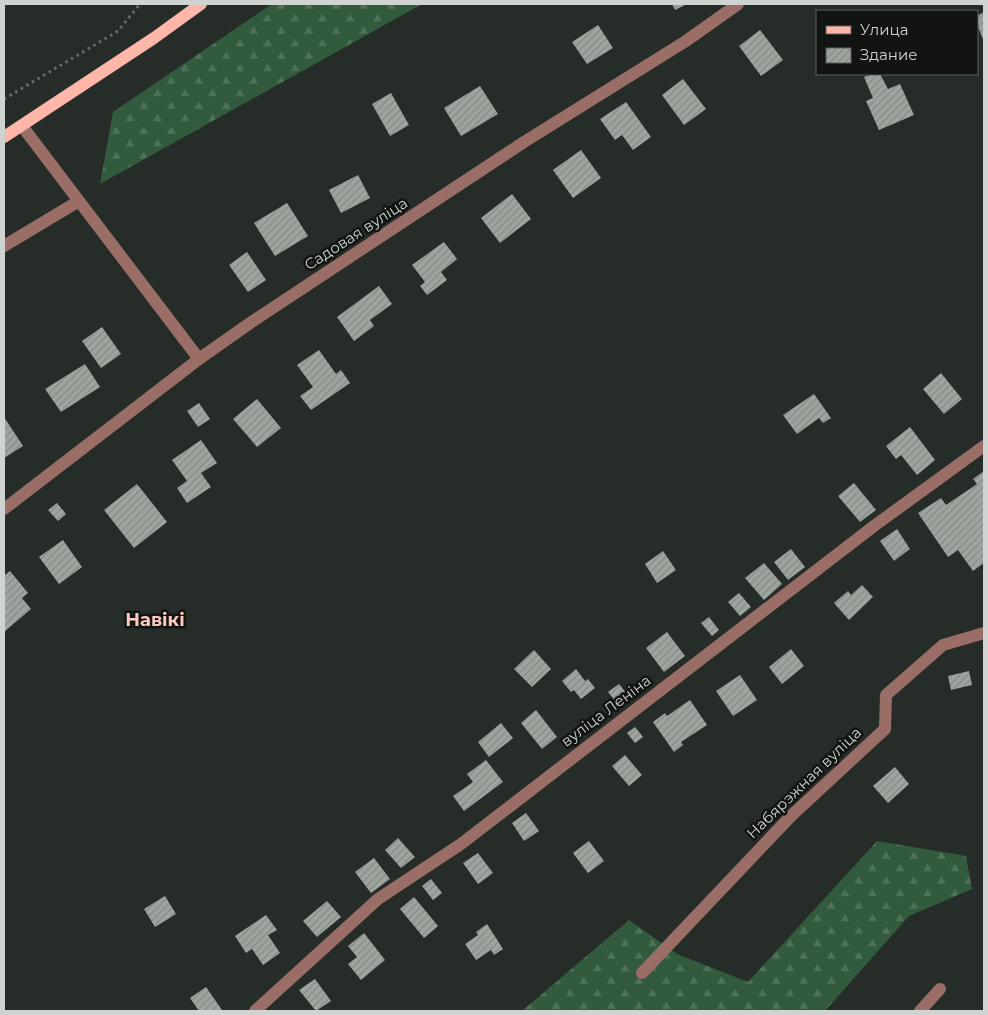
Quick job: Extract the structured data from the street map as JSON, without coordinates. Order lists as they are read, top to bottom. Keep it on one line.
{"streets":{"street":["Садовая вуліца","вуліца Леніна","Набярэжная вуліца"]},"districts":["Навікі"],"legend":["Улица","Здание"]}
